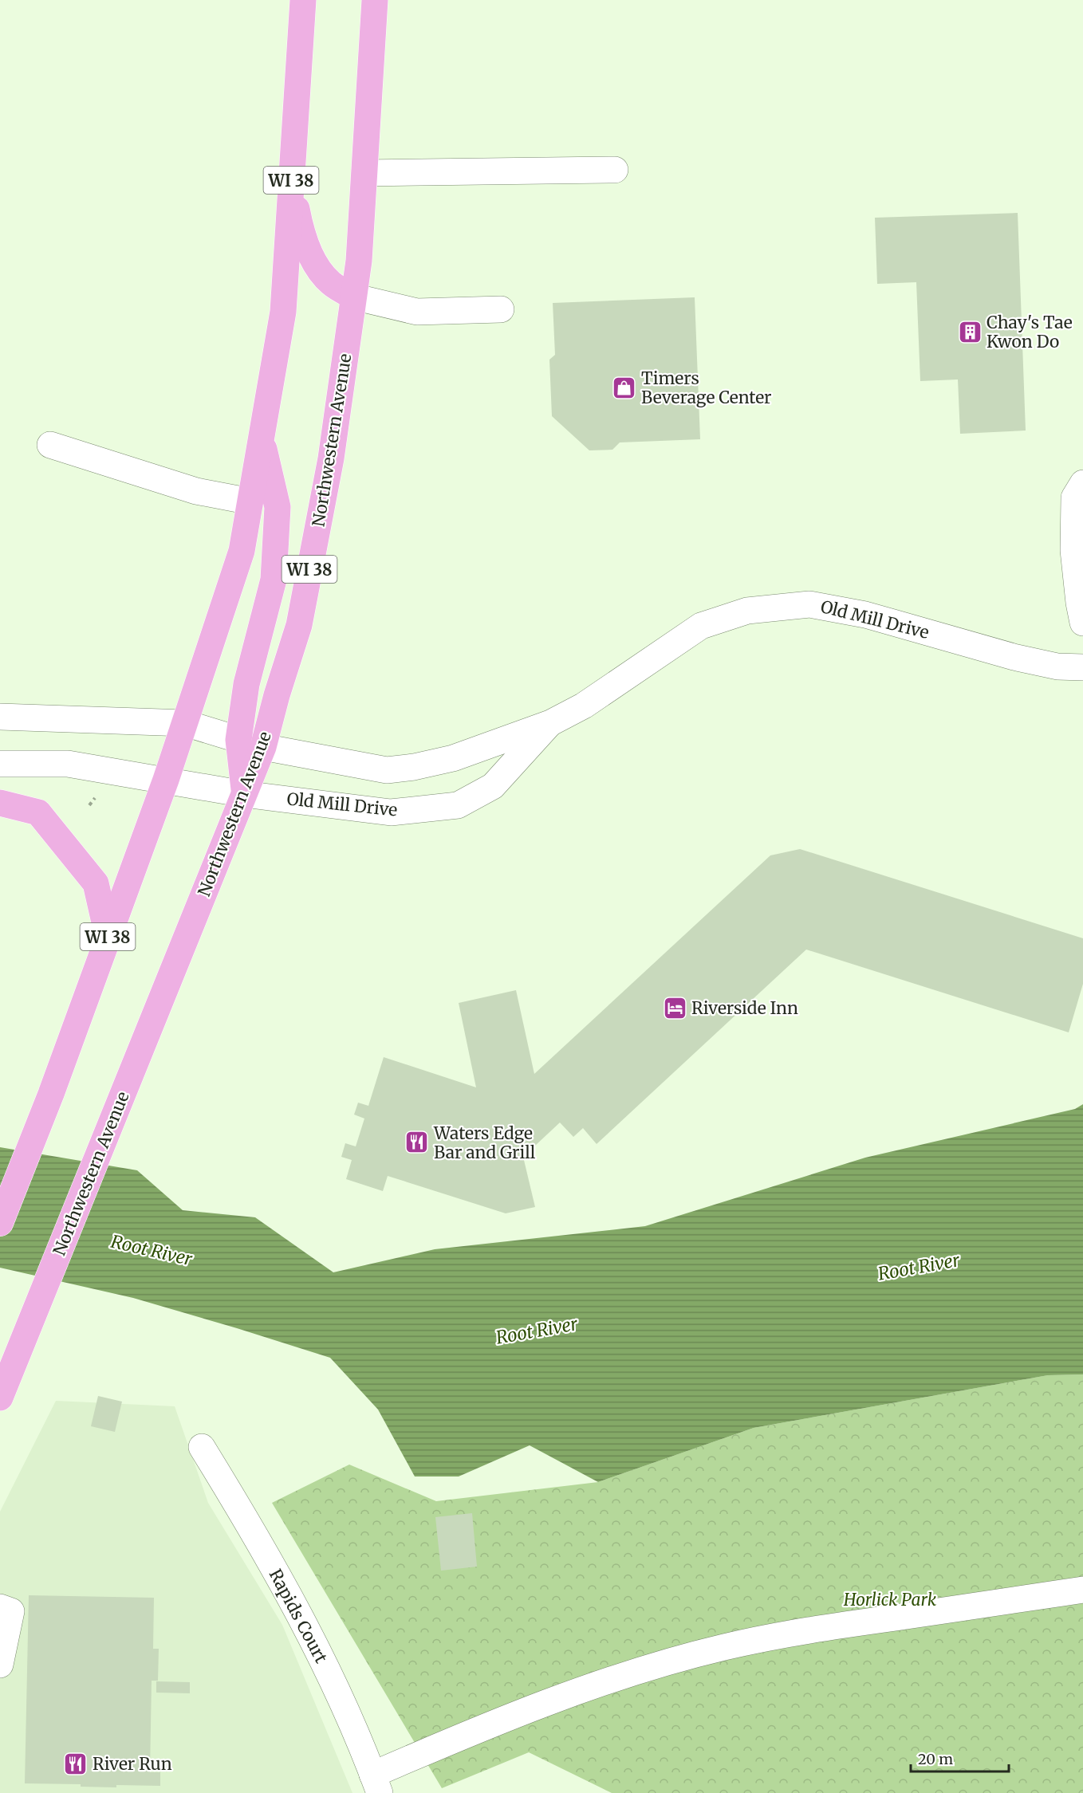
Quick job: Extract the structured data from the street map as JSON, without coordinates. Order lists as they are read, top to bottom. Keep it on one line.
{"streets":{"main road":["WI 38","Northwestern Avenue"],"street":["Old Mill Drive","Rapids Court"]},"crossings":[["WI 38","Old Mill Drive"],["Northwestern Avenue","Old Mill Drive"]],"water":["Root River"],"parks":["Horlick Park"],"places":{"building":["Chay's Tae Kwon Do"],"shop":["Timers Beverage Center"],"hotel":["Riverside Inn"],"restaurant":["Waters Edge Bar and Grill","River Run"]},"scale_bar":"20 m"}
